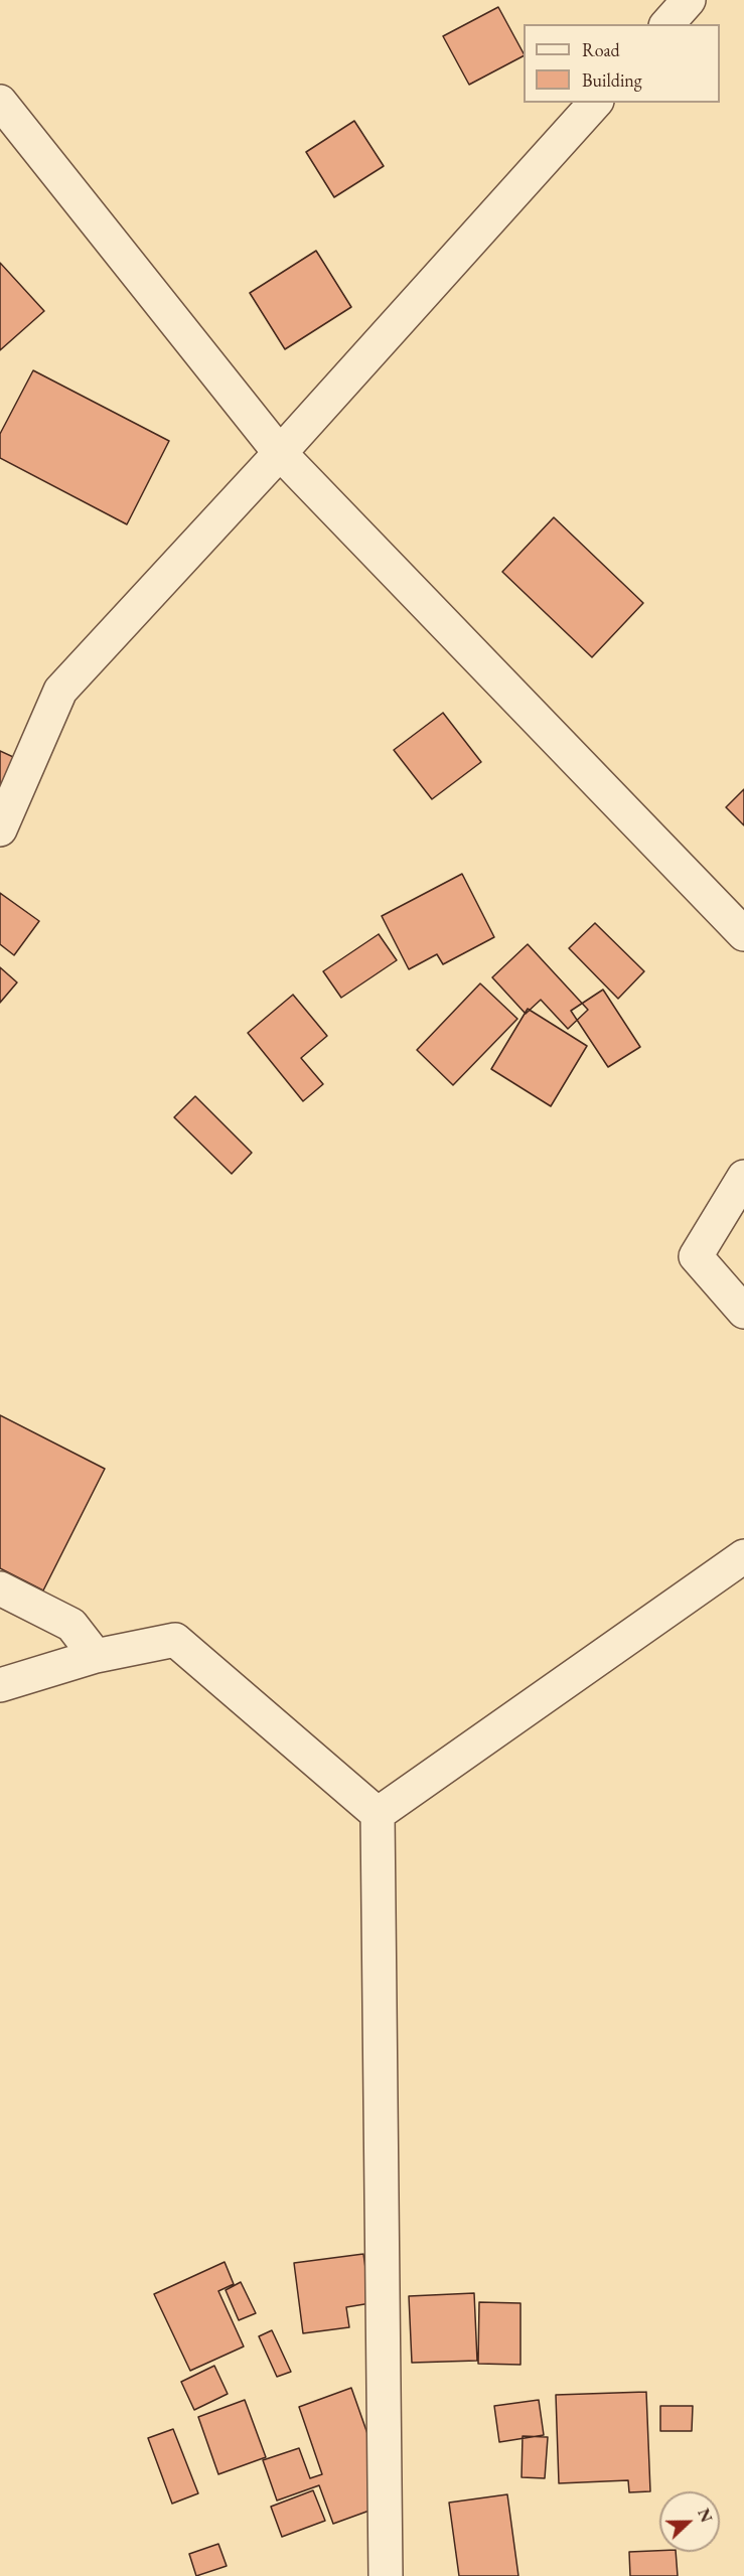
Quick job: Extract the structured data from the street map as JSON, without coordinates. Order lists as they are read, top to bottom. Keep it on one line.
{"legend":["Road","Building"],"north":"right"}
